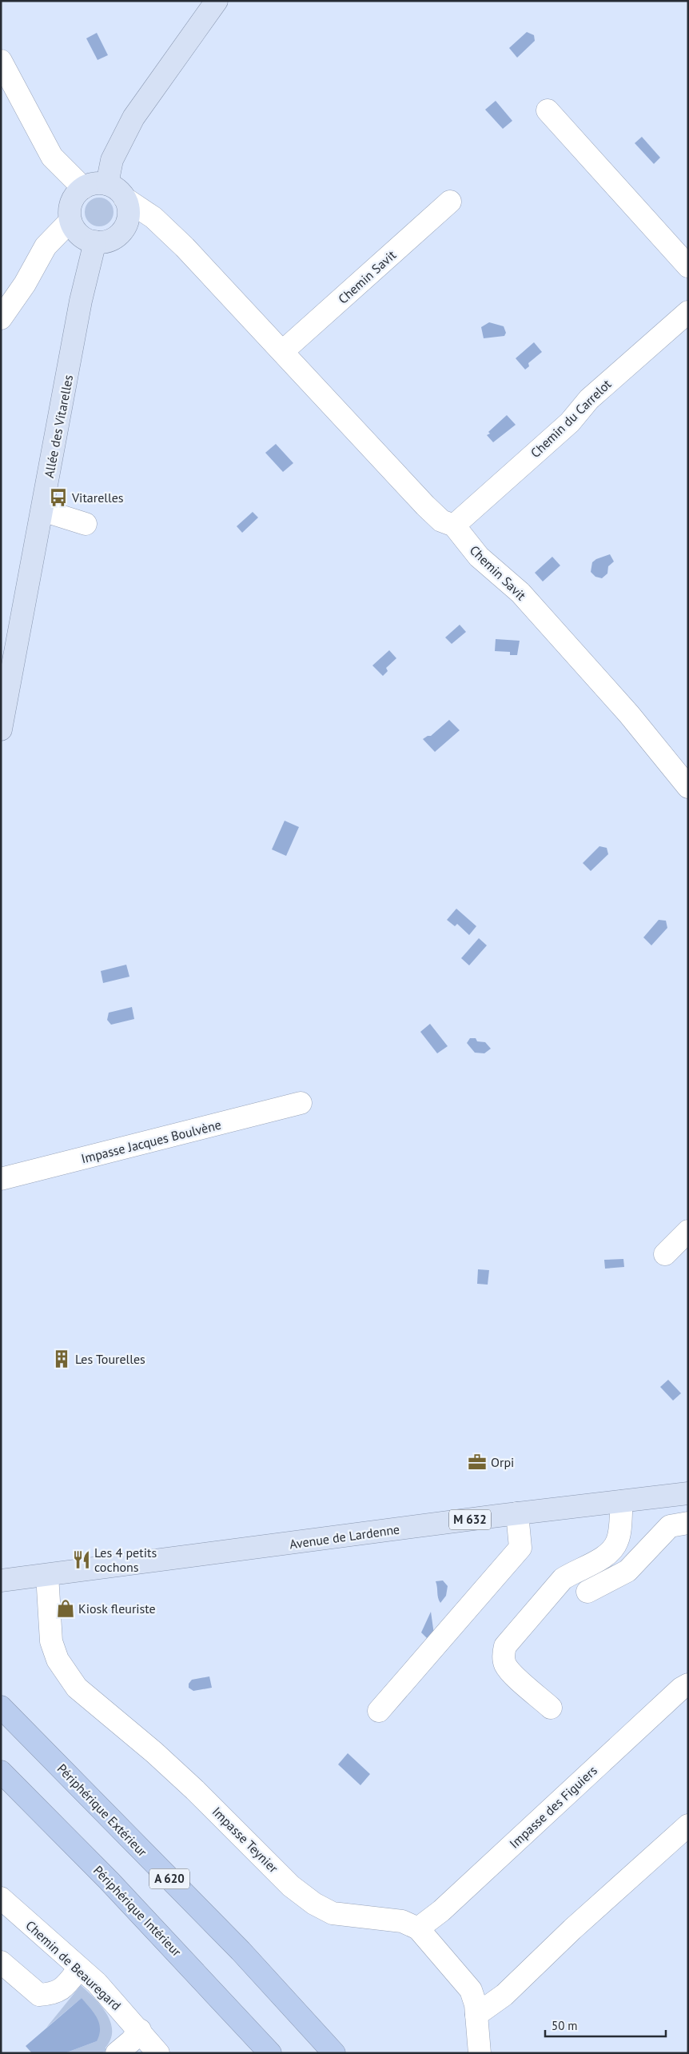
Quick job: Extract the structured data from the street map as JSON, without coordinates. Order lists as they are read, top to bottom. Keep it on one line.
{"streets":{"highway":["Périphérique Extérieur","A 620","Périphérique Intérieur"],"main road":["Allée des Vitarelles","M 632","Avenue de Lardenne"],"street":["Chemin Savit","Chemin du Carrelot","Impasse Jacques Boulvène","Impasse des Figuiers","Impasse Teynier","Chemin de Beauregard"]},"crossings":[["Chemin Savit","Chemin du Carrelot"],["Chemin Savit","Allée des Vitarelles"],["Avenue de Lardenne","Impasse Teynier"],["Impasse des Figuiers","Impasse Teynier"]],"places":{"bus stop":["Vitarelles"],"building":["Les Tourelles"],"office":["Orpi"],"restaurant":["Les 4 petits cochons"],"shop":["Kiosk fleuriste"]},"scale_bar":"50 m"}
